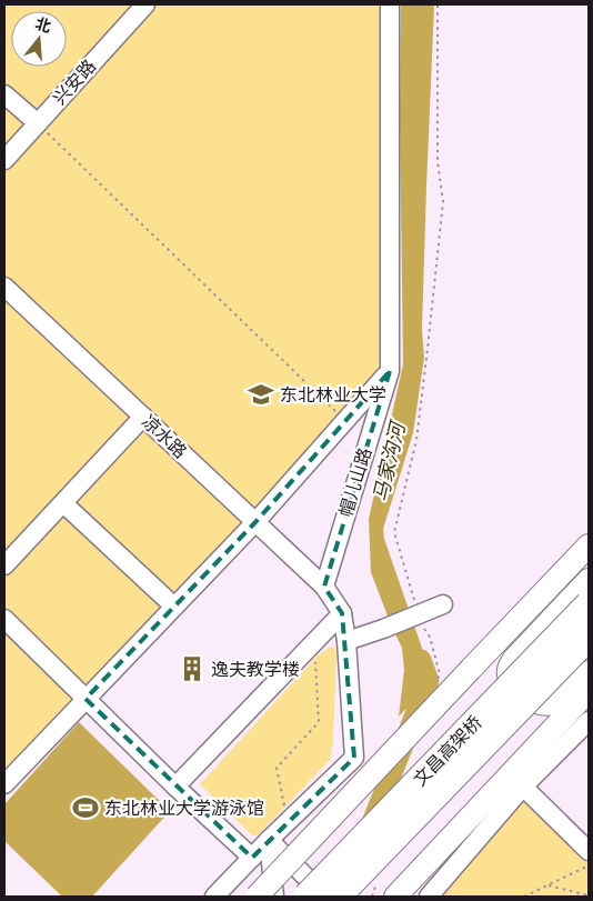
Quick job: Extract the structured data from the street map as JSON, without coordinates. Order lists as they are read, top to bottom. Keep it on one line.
{"streets":{"highway":["文昌高架桥"],"street":["兴安路","凉水路","帽儿山路"]},"crossings":[["凉水路","帽儿山路"]],"water":["马家沟河"],"places":{"school or university":["东北林业大学"],"building":["逸夫教学楼"],"sports":["东北林业大学游泳馆"]},"north":"top"}
